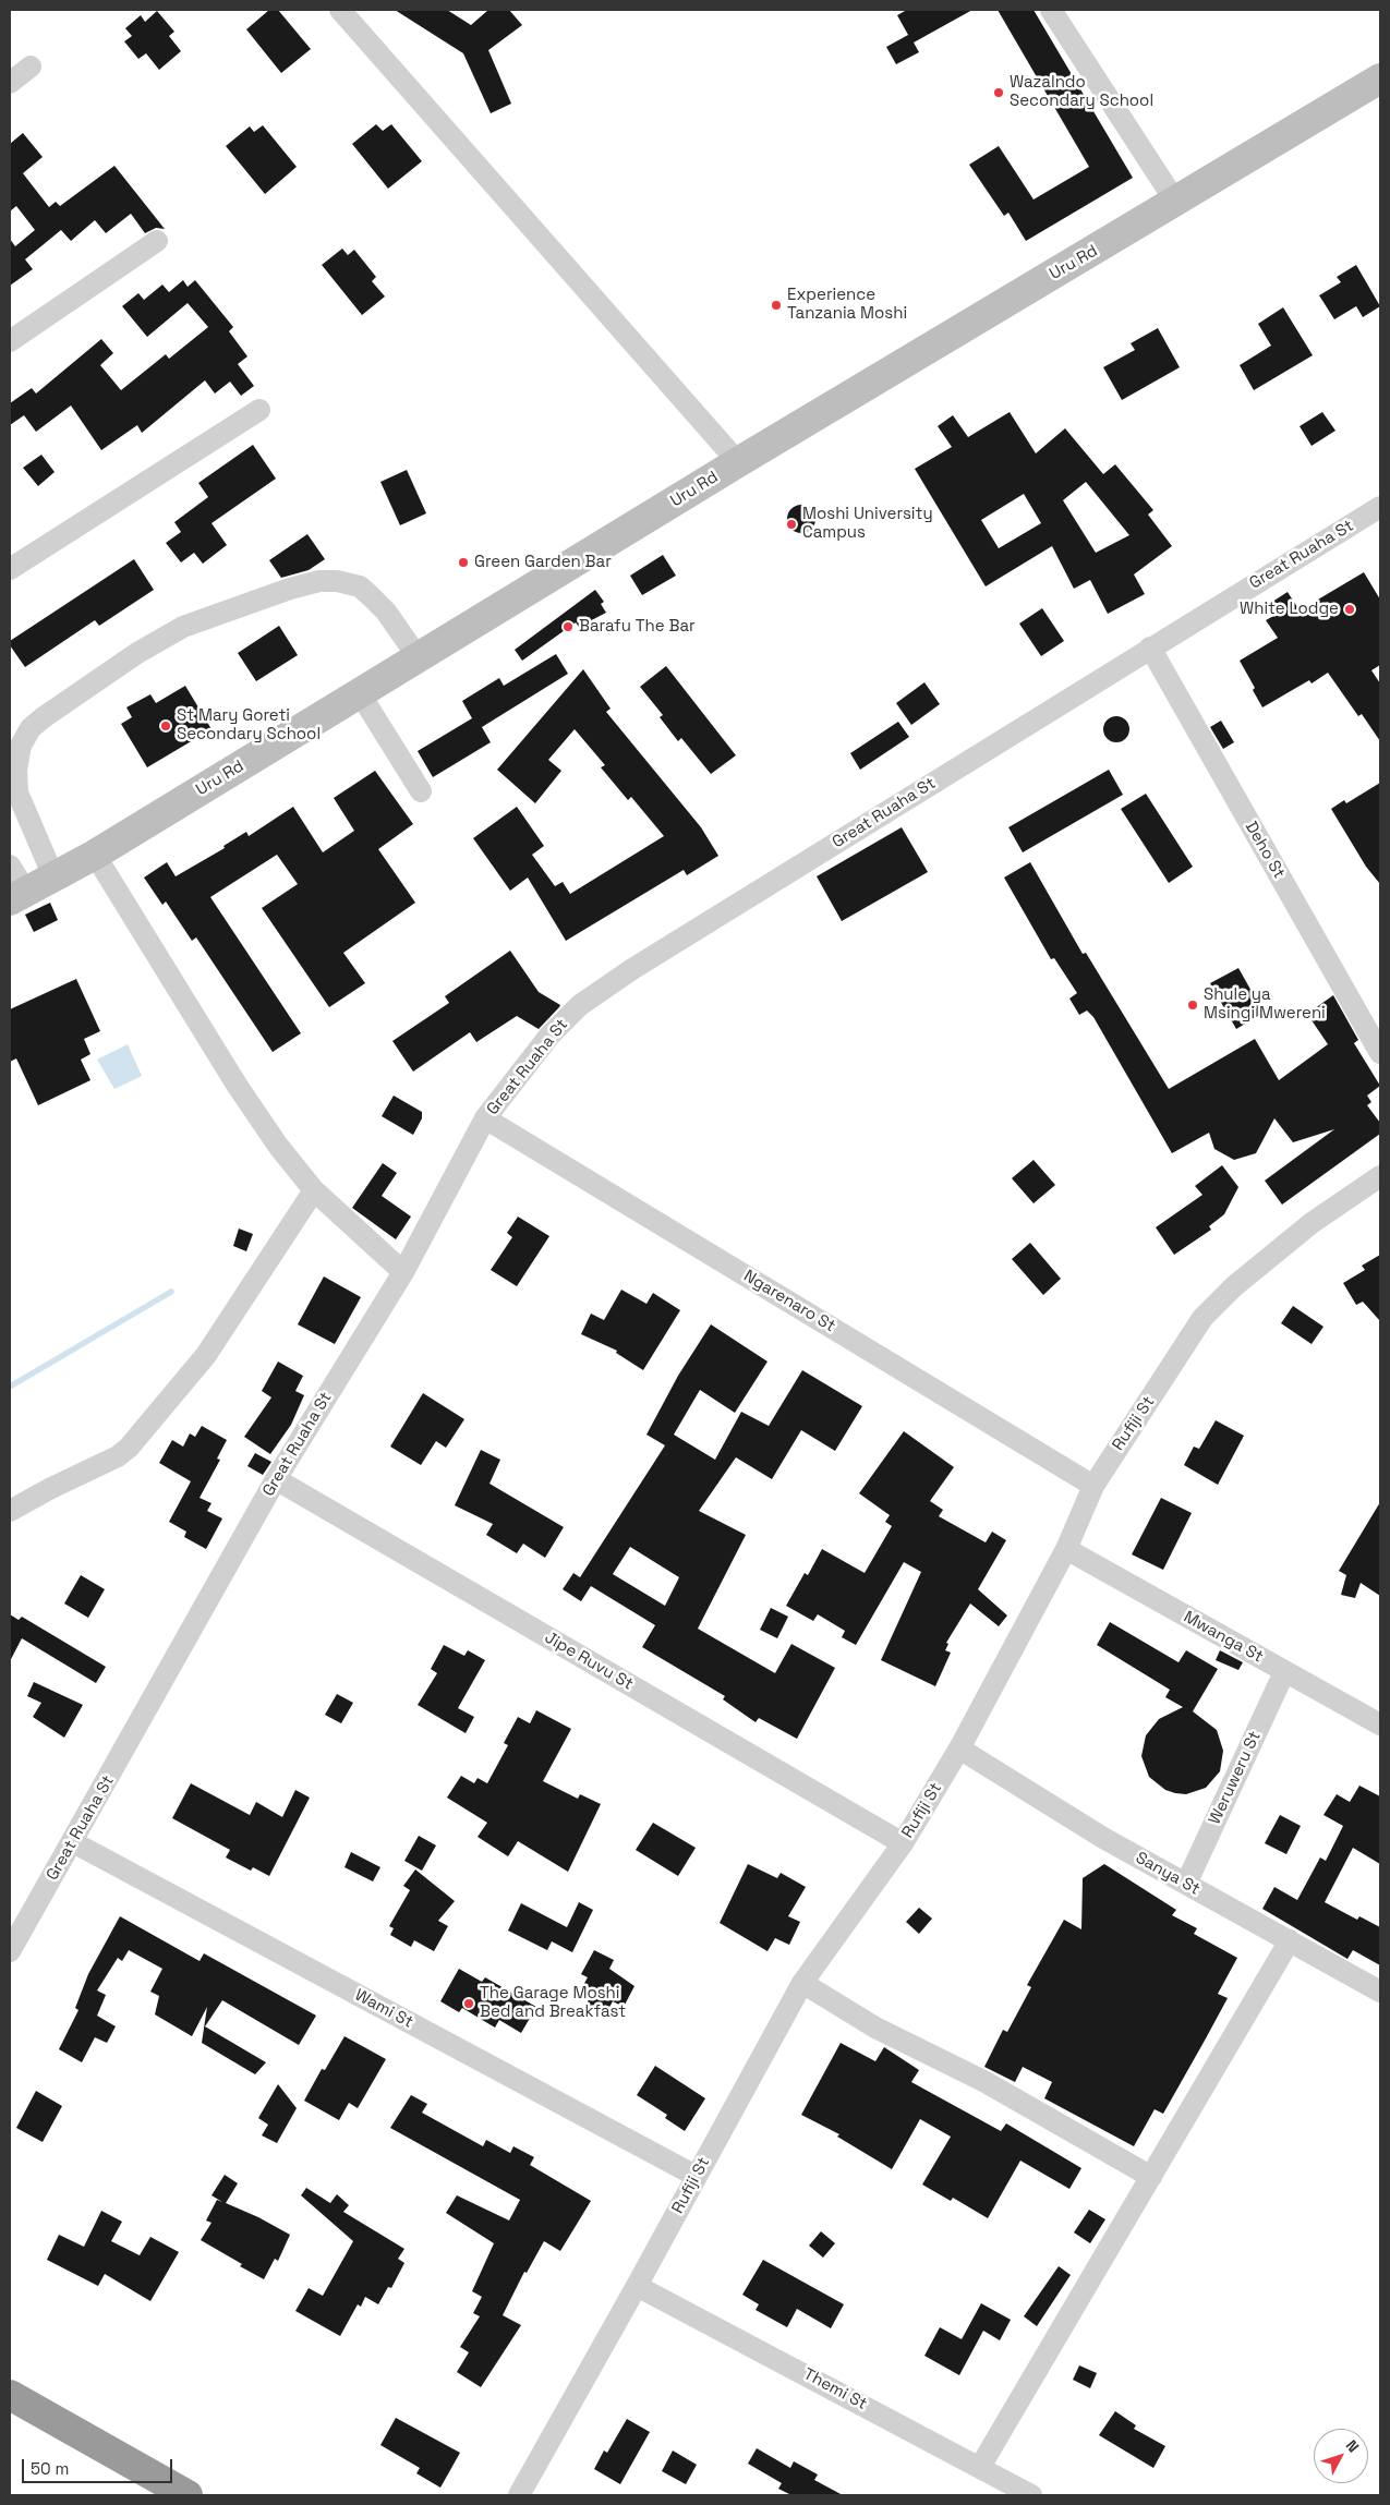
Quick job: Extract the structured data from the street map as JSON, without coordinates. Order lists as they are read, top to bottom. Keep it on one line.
{"streets":{"street":["Uru Rd","Great Ruaha St","Deho St","Ngarenaro St","Rufiji St","Mwanga St","Jipe Ruvu St","Weruweru St","Sanya St","Wami St","Themi St"]},"crossings":[["Great Ruaha St","Deho St"],["Great Ruaha St","Ngarenaro St"],["Great Ruaha St","Jipe Ruvu St"],["Great Ruaha St","Wami St"],["Ngarenaro St","Rufiji St"],["Rufiji St","Mwanga St"],["Rufiji St","Jipe Ruvu St"],["Rufiji St","Sanya St"],["Rufiji St","Wami St"],["Rufiji St","Themi St"],["Mwanga St","Weruweru St"],["Weruweru St","Sanya St"]],"places":["Wazalndo Secondary School","Experience Tanzania Moshi","Moshi University Campus","Green Garden Bar","White Lodge","Barafu The Bar","St Mary Goreti Secondary School","Shule ya Msingi Mwereni","The Garage Moshi Bed and Breakfast"],"scale_bar":"50 m","north":"top right"}
